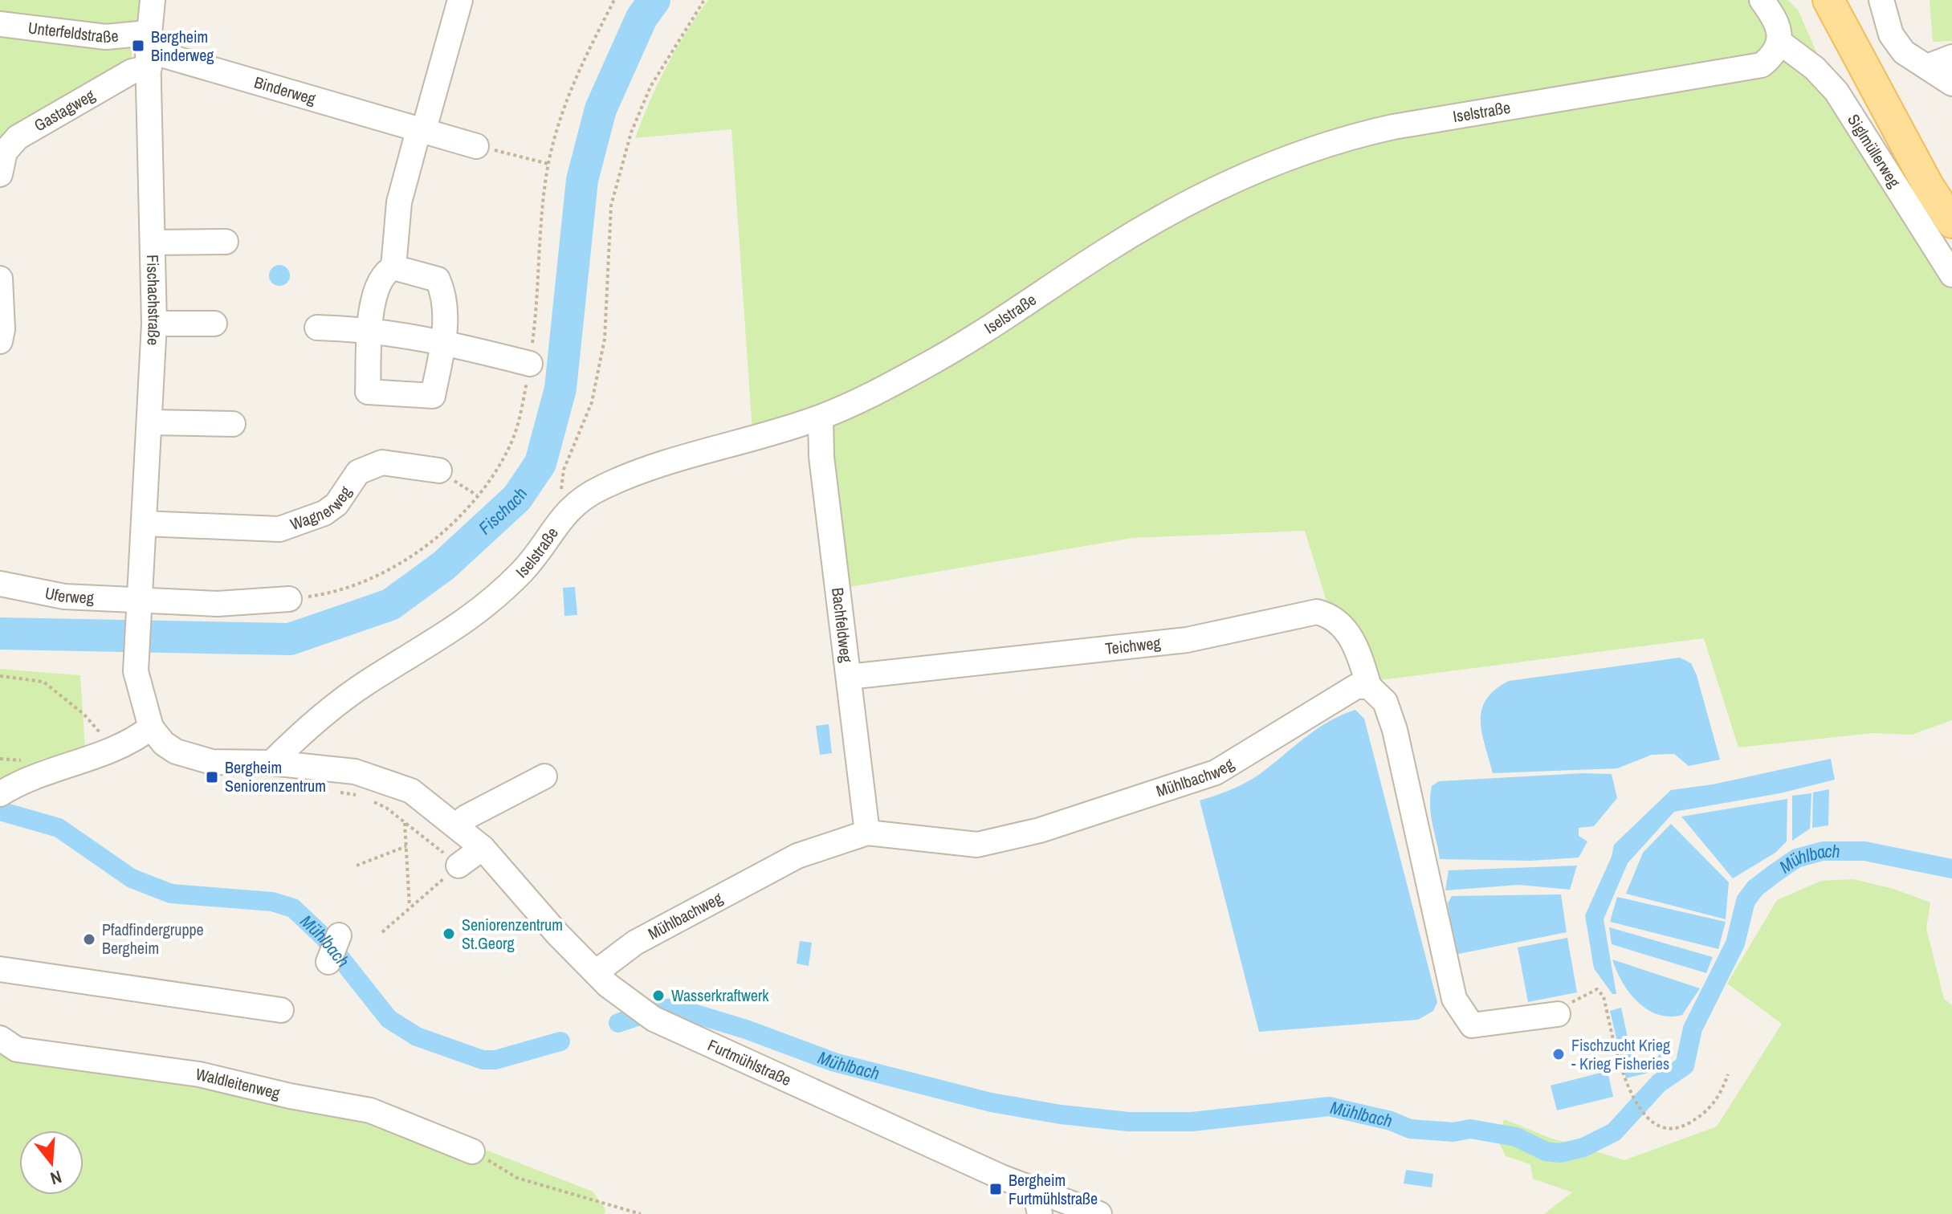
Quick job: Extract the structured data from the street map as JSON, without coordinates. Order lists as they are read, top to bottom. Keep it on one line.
{"streets":{"street":["Unterfeldstraße","Binderweg","Gastagweg","Iselstraße","Siglmüllerweg","Fischachstraße","Wagnerweg","Uferweg","Bachfeldweg","Teichweg","Mühlbachweg","Furtmühlstraße","Waldleitenweg"]},"crossings":[["Unterfeldstraße","Binderweg"],["Unterfeldstraße","Gastagweg"],["Unterfeldstraße","Fischachstraße"],["Binderweg","Gastagweg"],["Binderweg","Fischachstraße"],["Gastagweg","Fischachstraße"],["Iselstraße","Siglmüllerweg"],["Iselstraße","Bachfeldweg"],["Iselstraße","Furtmühlstraße"],["Fischachstraße","Wagnerweg"],["Fischachstraße","Uferweg"],["Fischachstraße","Furtmühlstraße"],["Bachfeldweg","Teichweg"],["Bachfeldweg","Mühlbachweg"],["Teichweg","Mühlbachweg"],["Mühlbachweg","Furtmühlstraße"]],"water":["Fischach","Mühlbach"],"places":{"transit":["Bergheim Binderweg","Bergheim Seniorenzentrum","Bergheim Furtmühlstraße"],"other":["Seniorenzentrum St.Georg","Pfadfindergruppe Bergheim","Wasserkraftwerk","Fischzucht Krieg - Krieg Fisheries"]},"north":"bottom"}
